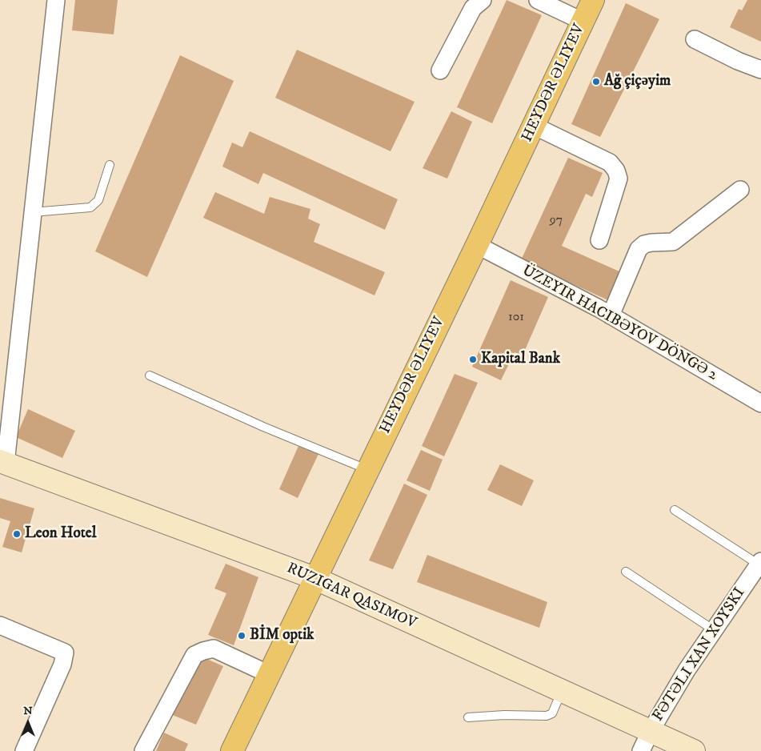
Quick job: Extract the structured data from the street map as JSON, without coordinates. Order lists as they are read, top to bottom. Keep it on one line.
{"streets":{"main road":["HEYDƏR ƏLIYEV"],"street":["FƏTƏLI XAN XOYSKI"]},"places":["Ağ çiçəyim","Kapital Bank","Leon Hotel","BİM optik"],"house_numbers":["97","101"],"north":"top"}
